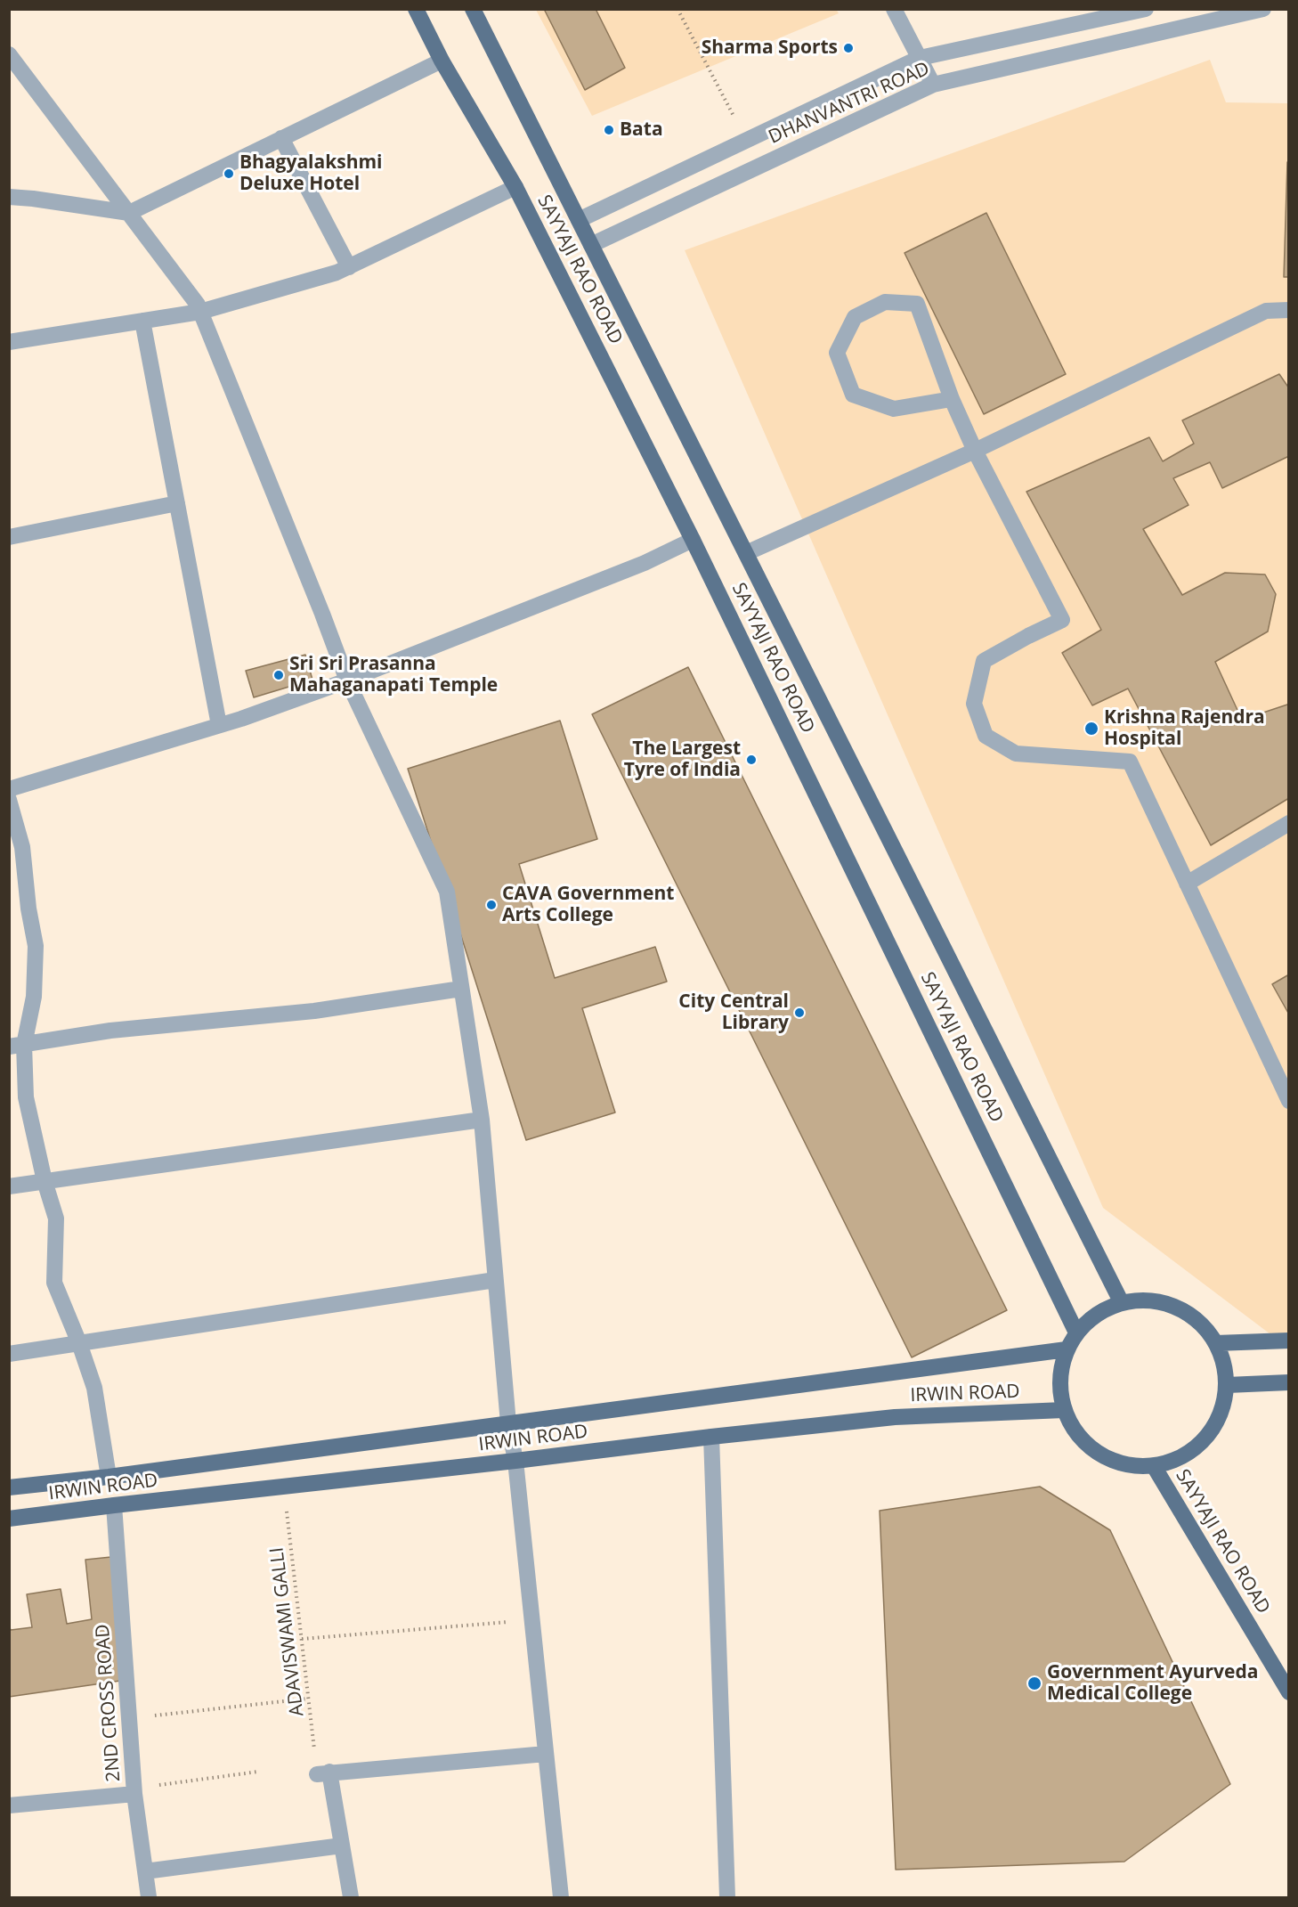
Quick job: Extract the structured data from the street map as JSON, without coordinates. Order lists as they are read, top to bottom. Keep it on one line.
{"streets":{"main road":["SAYYAJI RAO ROAD","IRWIN ROAD"],"street":["DHANVANTRI ROAD","2ND CROSS ROAD"],"path":["ADAVISWAMI GALLI"]},"crossings":[["DHANVANTRI ROAD","SAYYAJI RAO ROAD"],["SAYYAJI RAO ROAD","IRWIN ROAD"],["IRWIN ROAD","ADAVISWAMI GALLI"],["IRWIN ROAD","2ND CROSS ROAD"]],"places":["Sharma Sports","Bata","Bhagyalakshmi Deluxe Hotel","Sri Sri Prasanna Mahaganapati Temple","Krishna Rajendra Hospital","The Largest Tyre of India","CAVA Government Arts College","City Central Library","Government Ayurveda Medical College"]}
